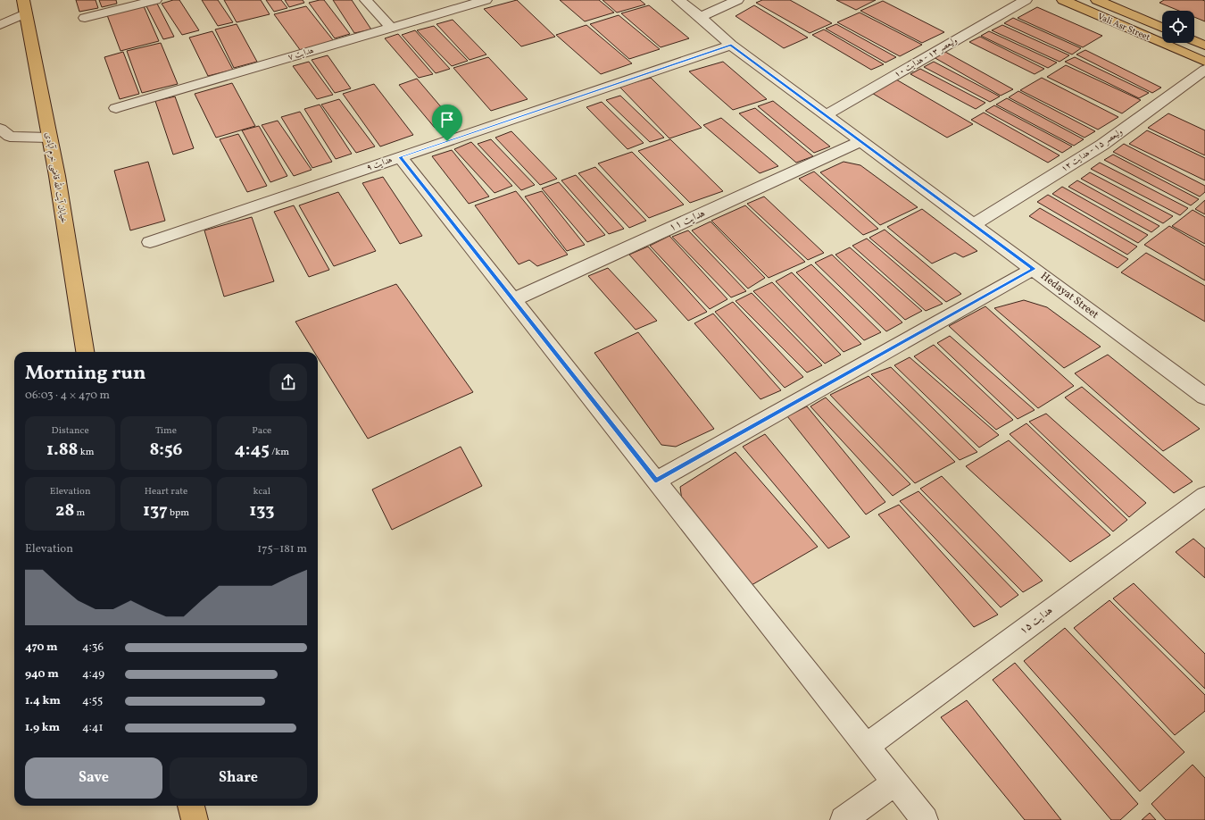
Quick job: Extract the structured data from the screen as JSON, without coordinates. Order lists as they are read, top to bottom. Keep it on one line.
{"streets":{"main road":["Vali Asr Street","خیابان آیت الله قاضی خرم آبادی"],"street":["هدایت ۷","ولیعصر ۱۳ - هدایت ۱۰","ولیعصر ۱۵ - هدایت ۱۲","هدایت ۹","هدایت ۱۱","Hedayat Street","هدایت ۱۵"]},"crossings":[["ولیعصر ۱۳ - هدایت ۱۰","Hedayat Street"],["ولیعصر ۱۵ - هدایت ۱۲","Hedayat Street"],["هدایت ۹","Hedayat Street"],["هدایت ۱۱","Hedayat Street"]],"page":{"heading":["Morning run","06:03 · 4 × 470 m"],"stats":[["Distance","1.88 km"],["Time","8:56"],["Pace","4:45 /km"],["Elevation","28 m"],["Heart rate","137 bpm"],["kcal","133"]],"chart":["Elevation","175–181 m"],"list":[{"name":"470 m","note":"4:36"},{"name":"940 m","note":"4:49"},{"name":"1.4 km","note":"4:55"},{"name":"1.9 km","note":"4:41"}],"buttons":["Save","Share"]}}
